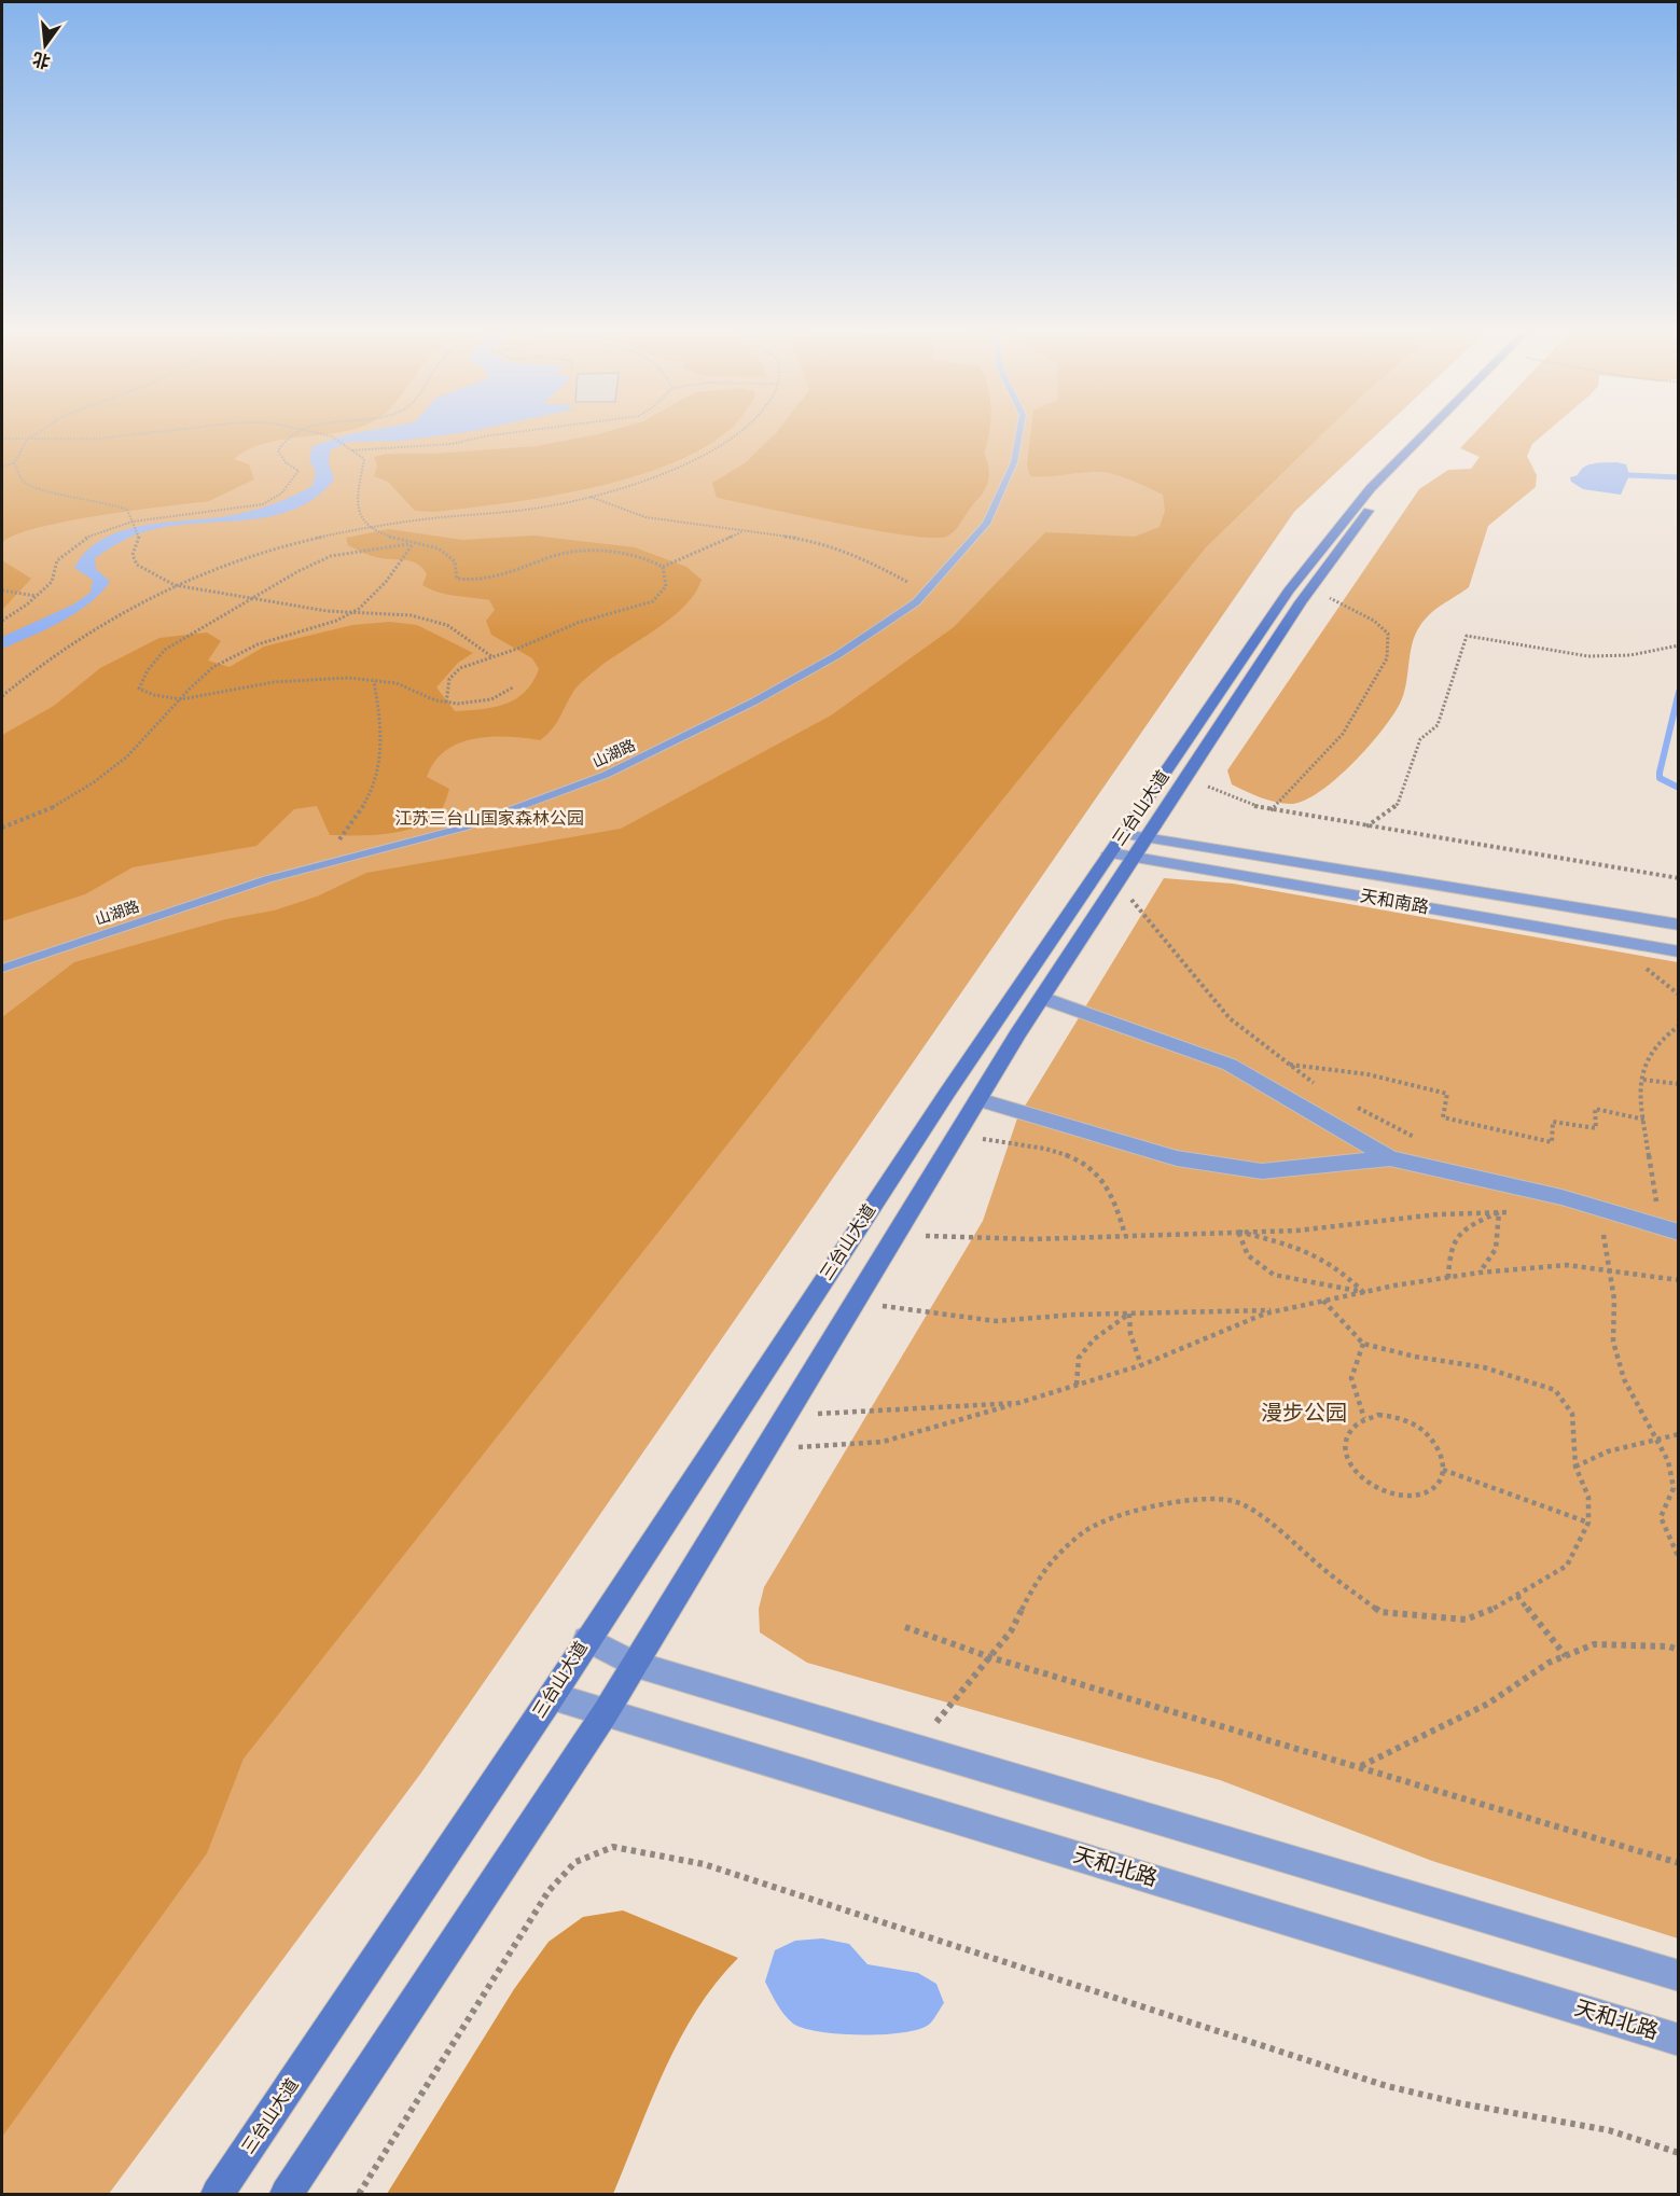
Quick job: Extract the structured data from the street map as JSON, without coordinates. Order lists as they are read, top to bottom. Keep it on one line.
{"streets":{"main road":["三台山大道"],"street":["天和南路","天和北路"],"lane":["山湖路"]},"crossings":[["三台山大道","天和南路"],["三台山大道","天和北路"]],"parks":["江苏三台山国家森林公园","漫步公园"],"north":"bottom"}
